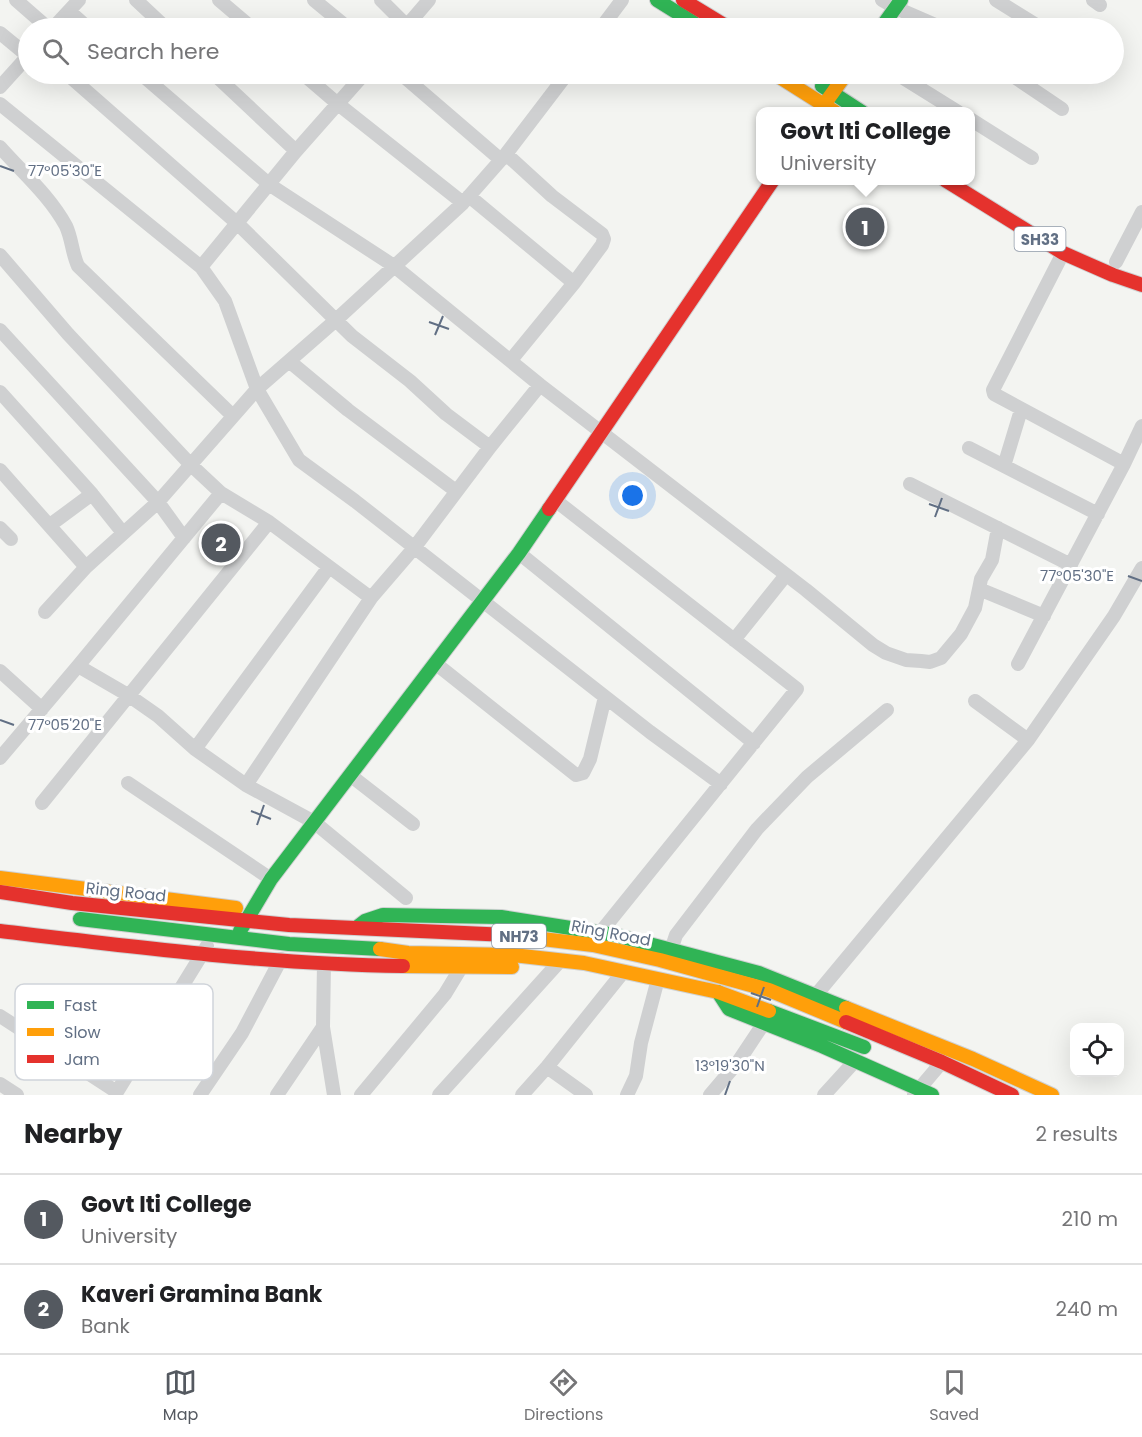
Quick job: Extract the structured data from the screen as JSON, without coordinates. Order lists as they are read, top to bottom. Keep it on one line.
{"streets":{"main road":["SH33","Ring Road","NH73"]},"legend":["Fast","Slow","Jam"],"page":{"search":"Search here","popup":["Govt Iti College","University"],"pins":["1","2"],"heading":["Nearby","2 results"],"list":[{"mark":"1","name":"Govt Iti College","note":"University","value":"210 m"},{"mark":"2","name":"Kaveri Gramina Bank","note":"Bank","value":"240 m"}],"nav":["Map","Directions","Saved"]},"coordinates":["77°05'30\"E","77°05'20\"E","13°19'30\"N"]}
